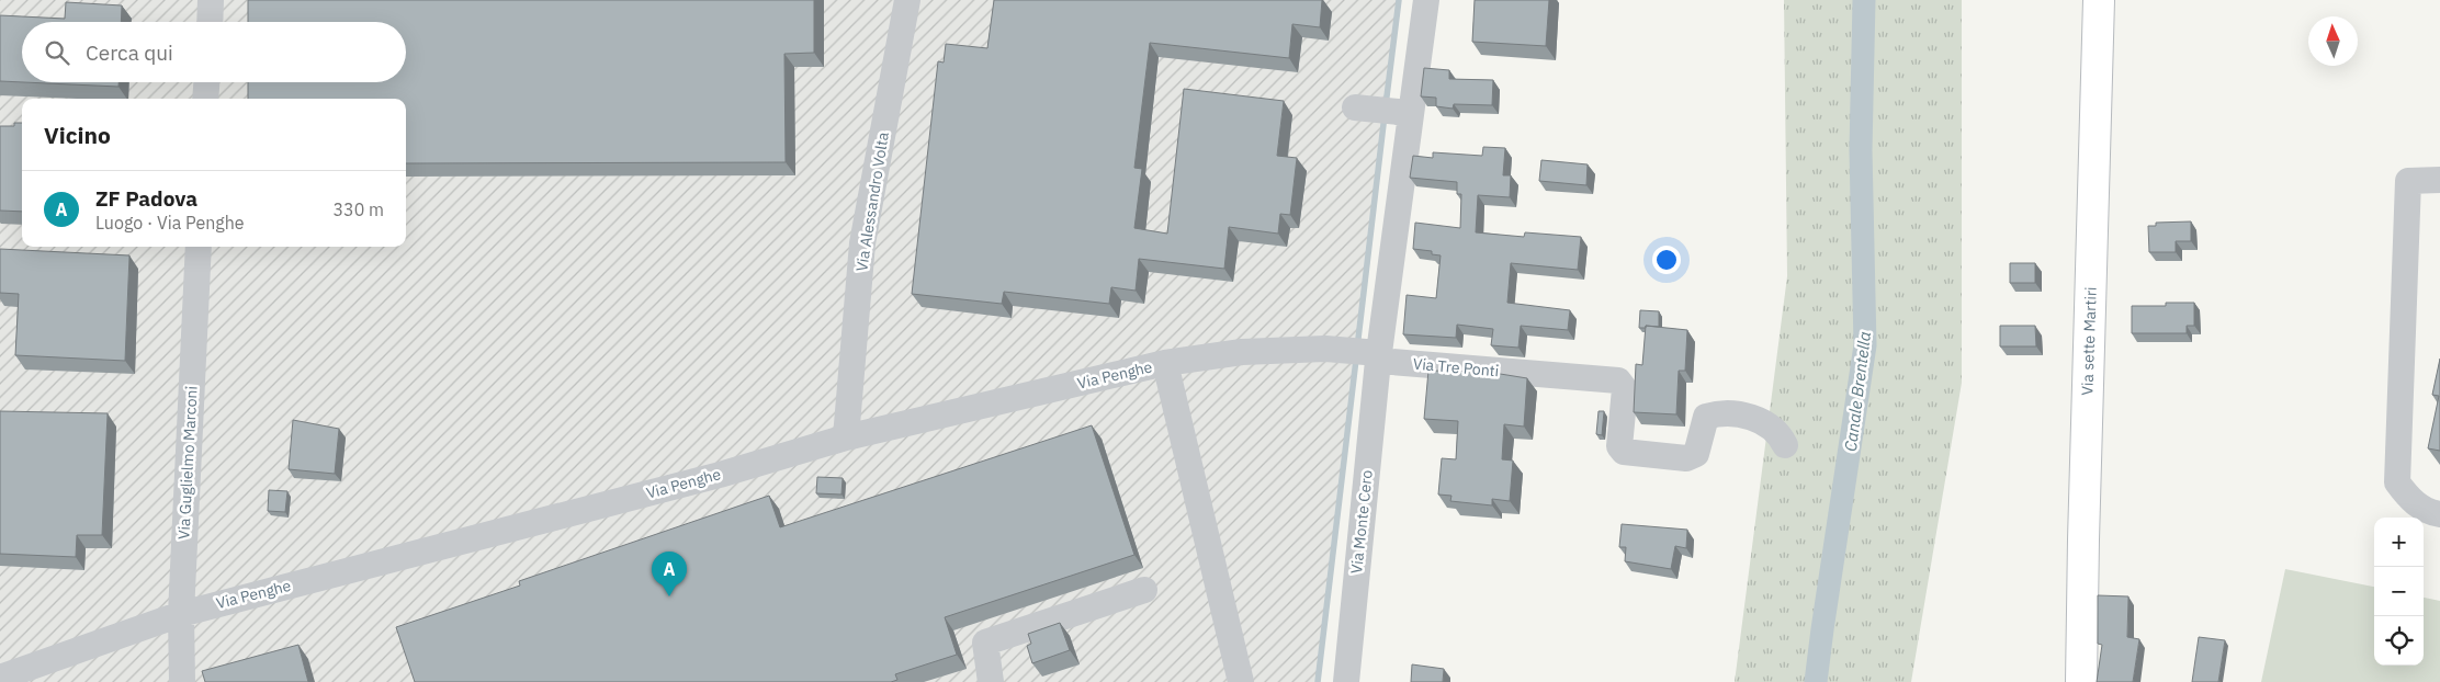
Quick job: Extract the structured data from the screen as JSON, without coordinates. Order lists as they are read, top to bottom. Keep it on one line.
{"streets":{"main road":["Via sette Martiri"],"street":["Via Alessandro Volta","Via Tre Ponti","Via Penghe","Via Guglielmo Marconi","Via Monte Cero"]},"crossings":[["Via Alessandro Volta","Via Penghe"],["Via Tre Ponti","Via Penghe"],["Via Tre Ponti","Via Monte Cero"],["Via Penghe","Via Guglielmo Marconi"],["Via Penghe","Via Monte Cero"]],"water":["Canale Brentella"],"north":"top","page":{"search":"Cerca qui","heading":"Vicino","list":[{"mark":"A","name":"ZF Padova","note":"Luogo · Via Penghe","value":"330 m"}],"map_buttons":["+","−"],"pins":"A"}}
